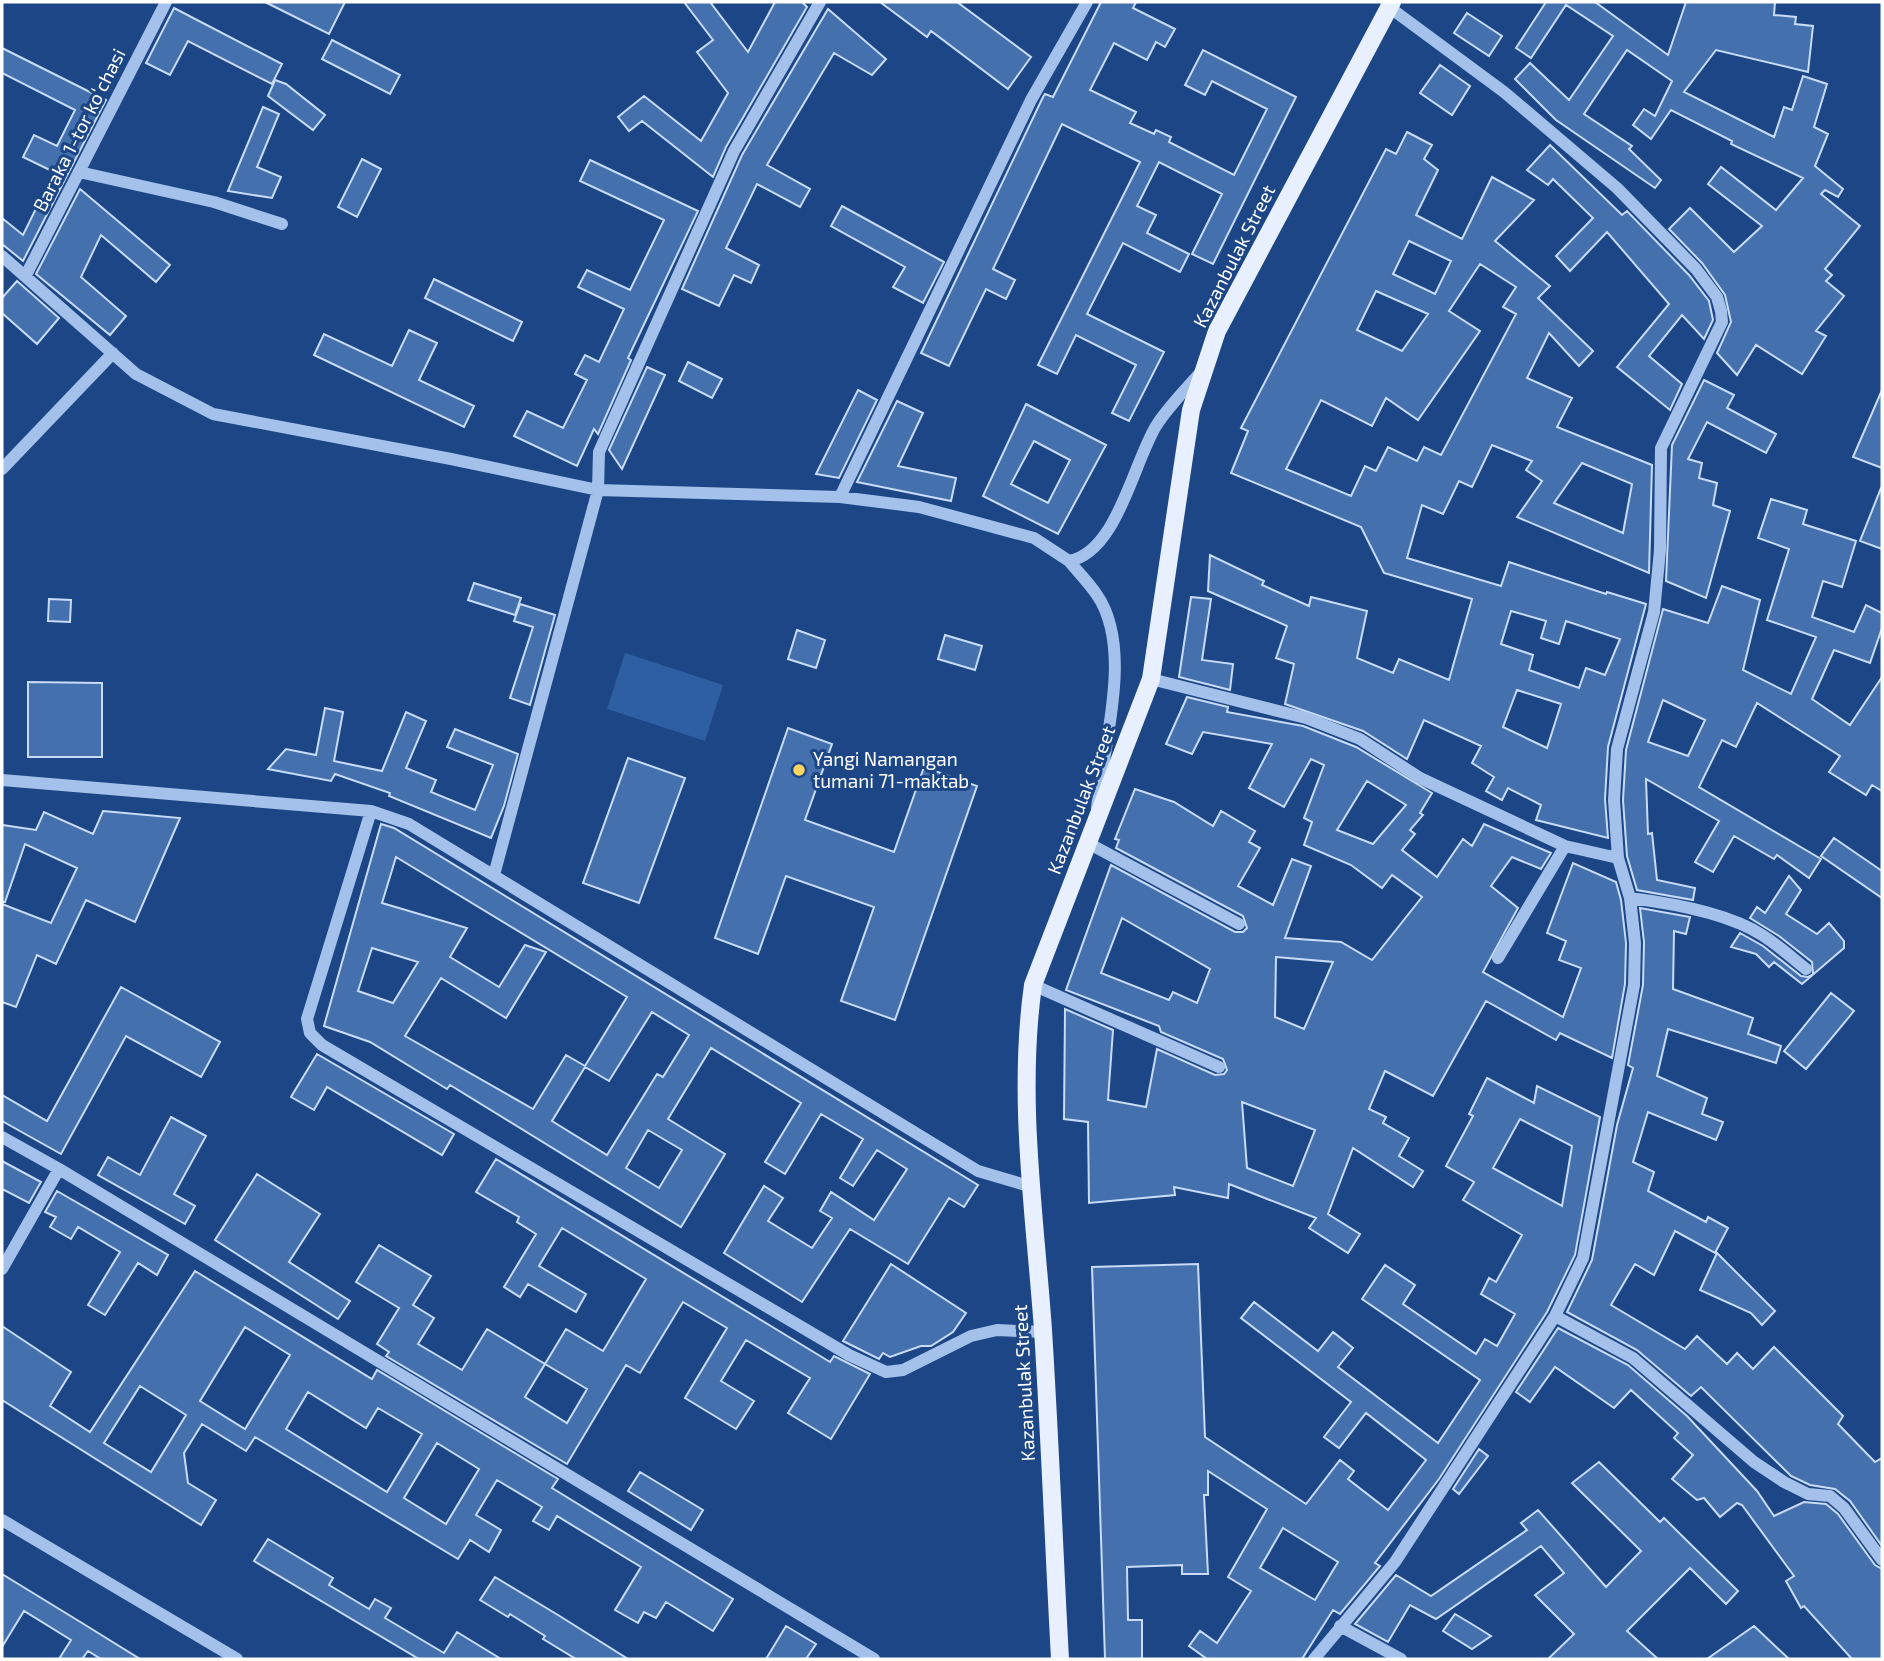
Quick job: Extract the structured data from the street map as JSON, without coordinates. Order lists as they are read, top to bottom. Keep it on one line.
{"streets":{"main road":["Kazanbulak Street"],"street":["Baraka 1-tor koʻchasi"]},"places":["Yangi Namangan tumani 71-maktab"]}
